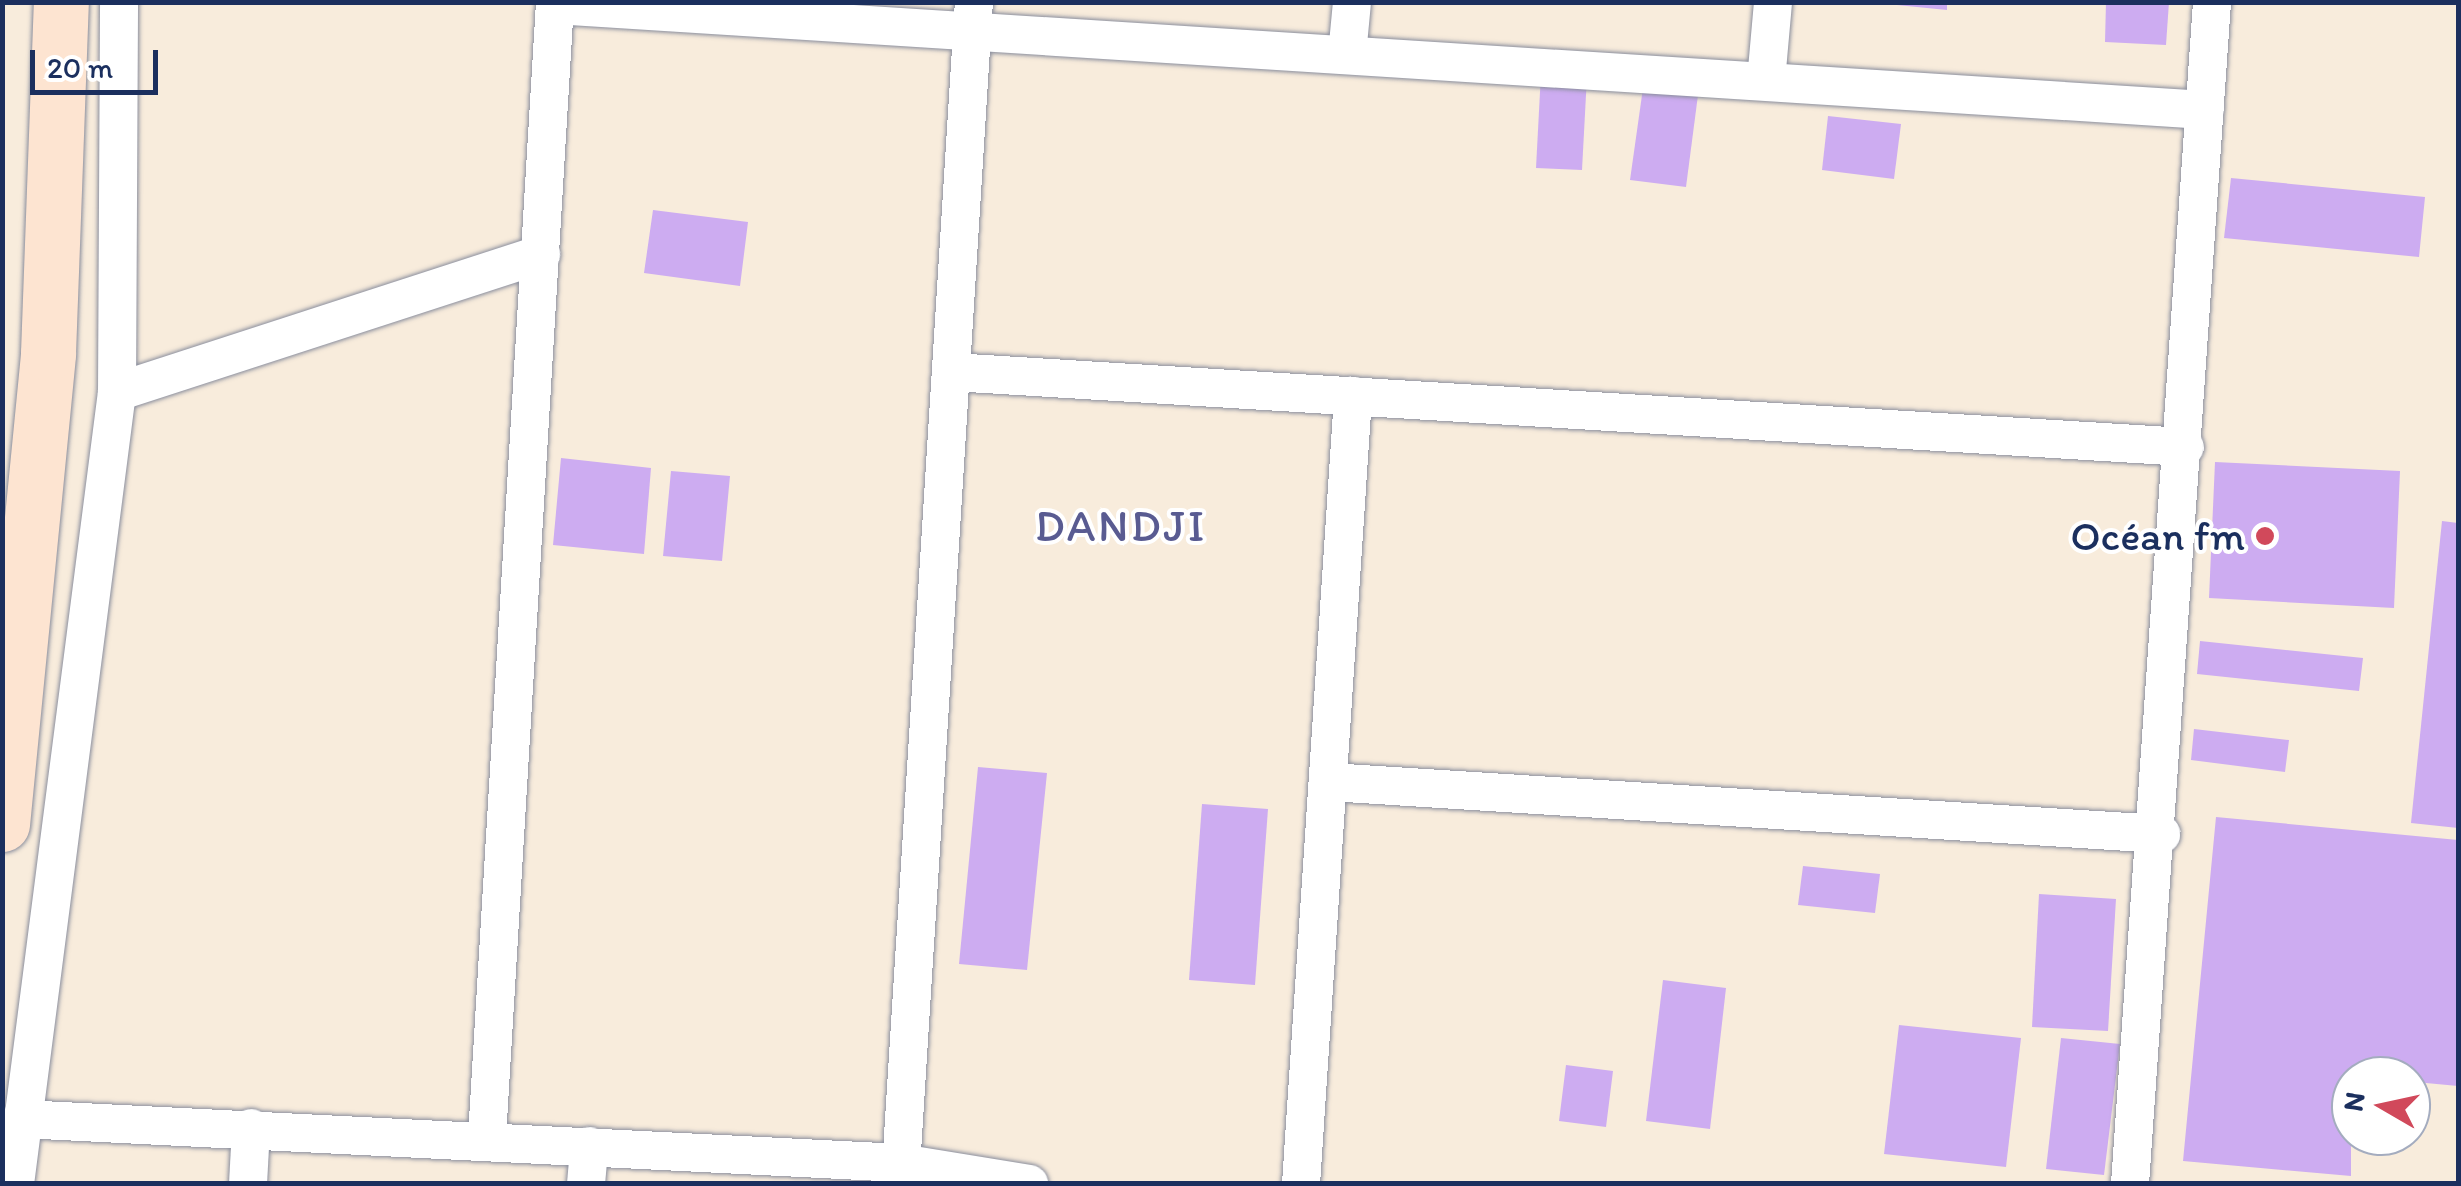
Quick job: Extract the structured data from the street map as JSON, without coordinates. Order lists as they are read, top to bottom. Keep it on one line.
{"districts":["DANDJI"],"places":["Océan fm"],"scale_bar":"20 m","north":"left"}
